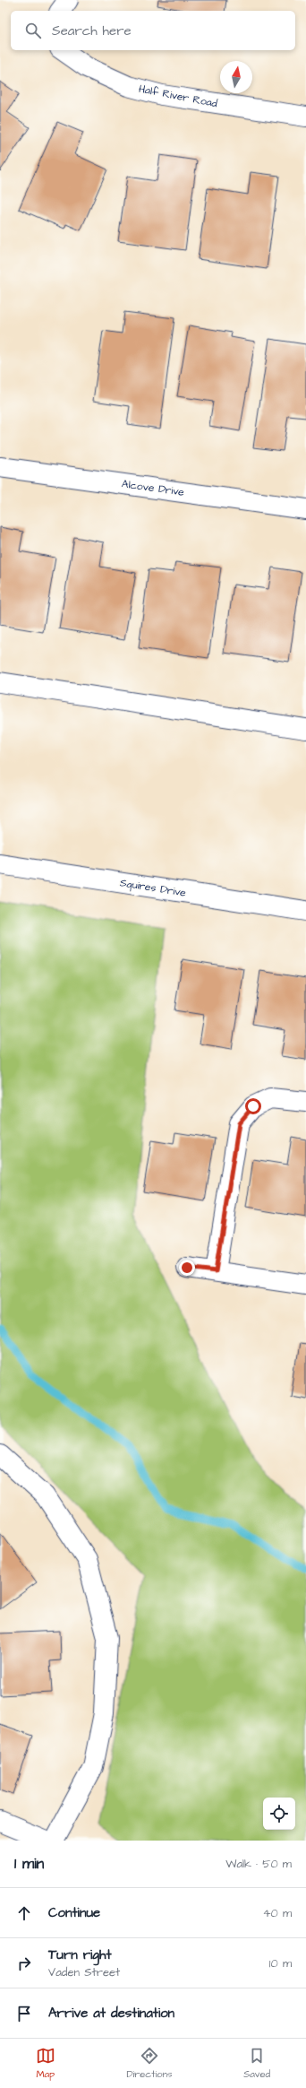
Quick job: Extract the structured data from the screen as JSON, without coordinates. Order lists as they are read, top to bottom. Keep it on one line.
{"streets":{"street":["Half River Road","Alcove Drive","Squires Drive"]},"north":"top","page":{"search":"Search here","heading":["1 min","Walk · 50 m"],"list":[["Continue","40 m"],["Turn right","Vaden Street","10 m"],"Arrive at destination"],"nav":["Map","Directions","Saved"]}}
